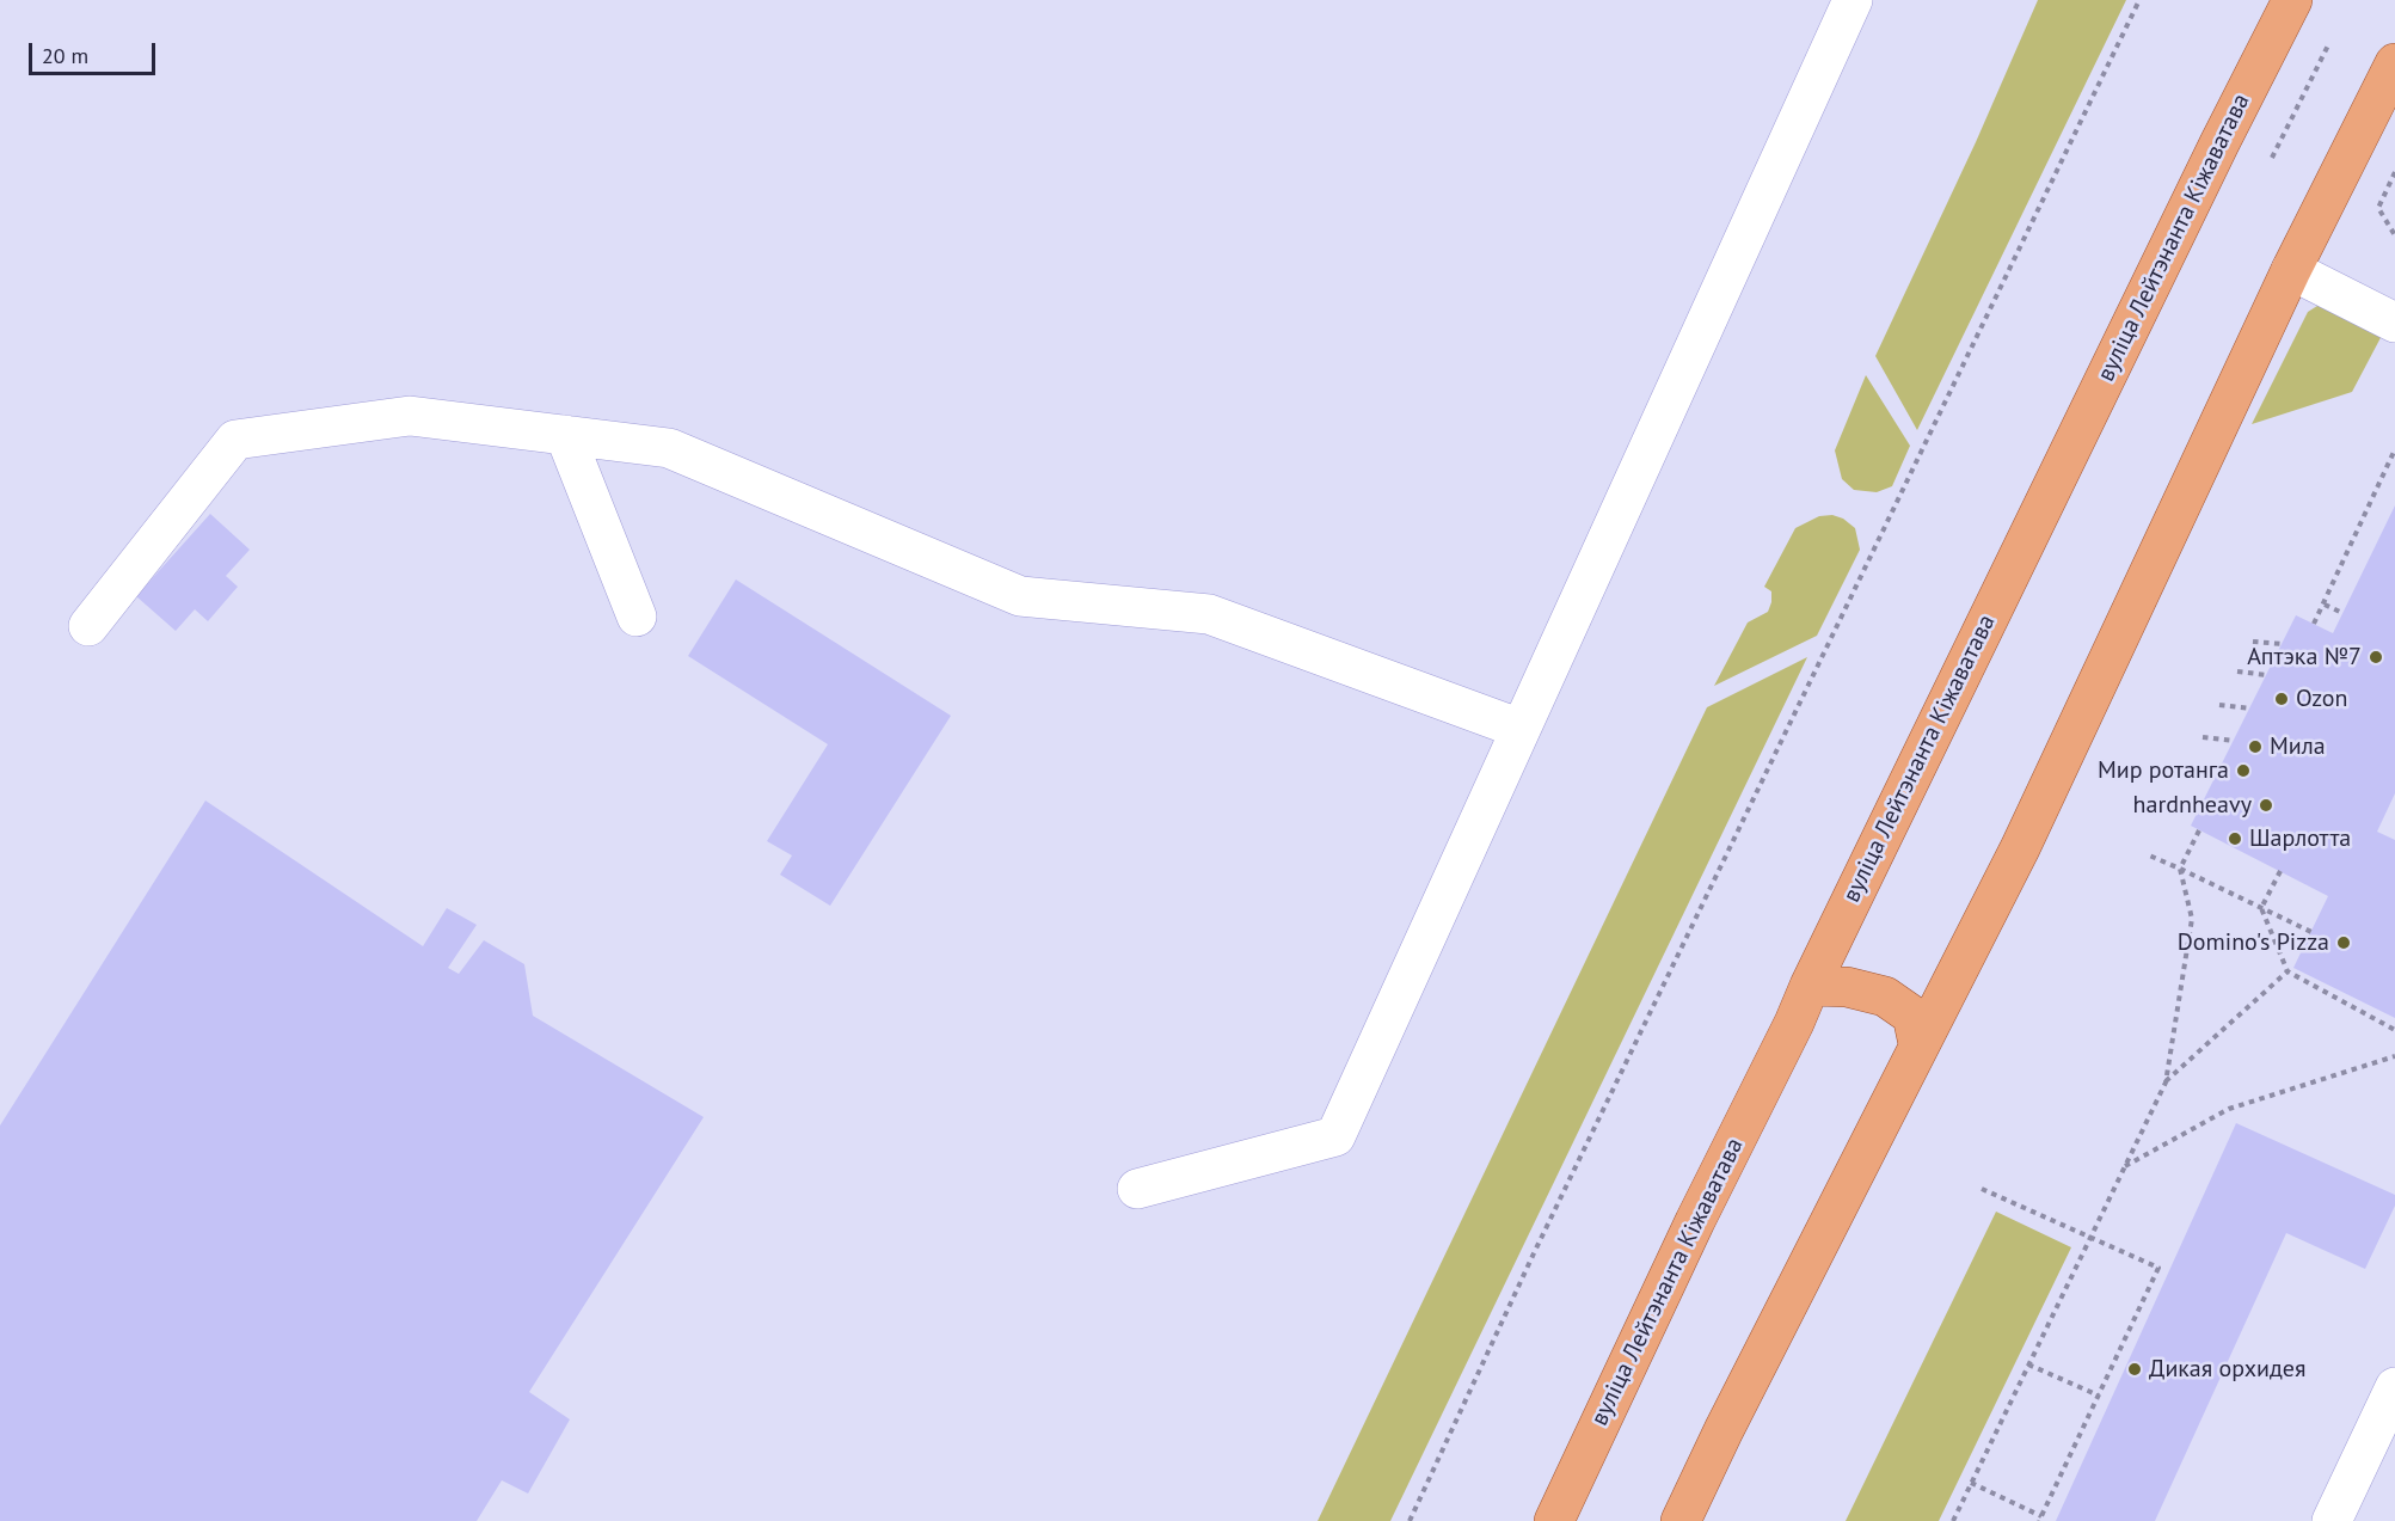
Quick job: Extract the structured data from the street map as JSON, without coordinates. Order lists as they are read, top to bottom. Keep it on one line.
{"streets":{"main road":["вуліца Лейтэнанта Кіжаватава"]},"places":["Аптэка №7","Ozon","Мила","Мир ротанга","hardnheavy","Шарлотта","Domino's Pizza","Дикая орхидея"],"scale_bar":"20 m"}
